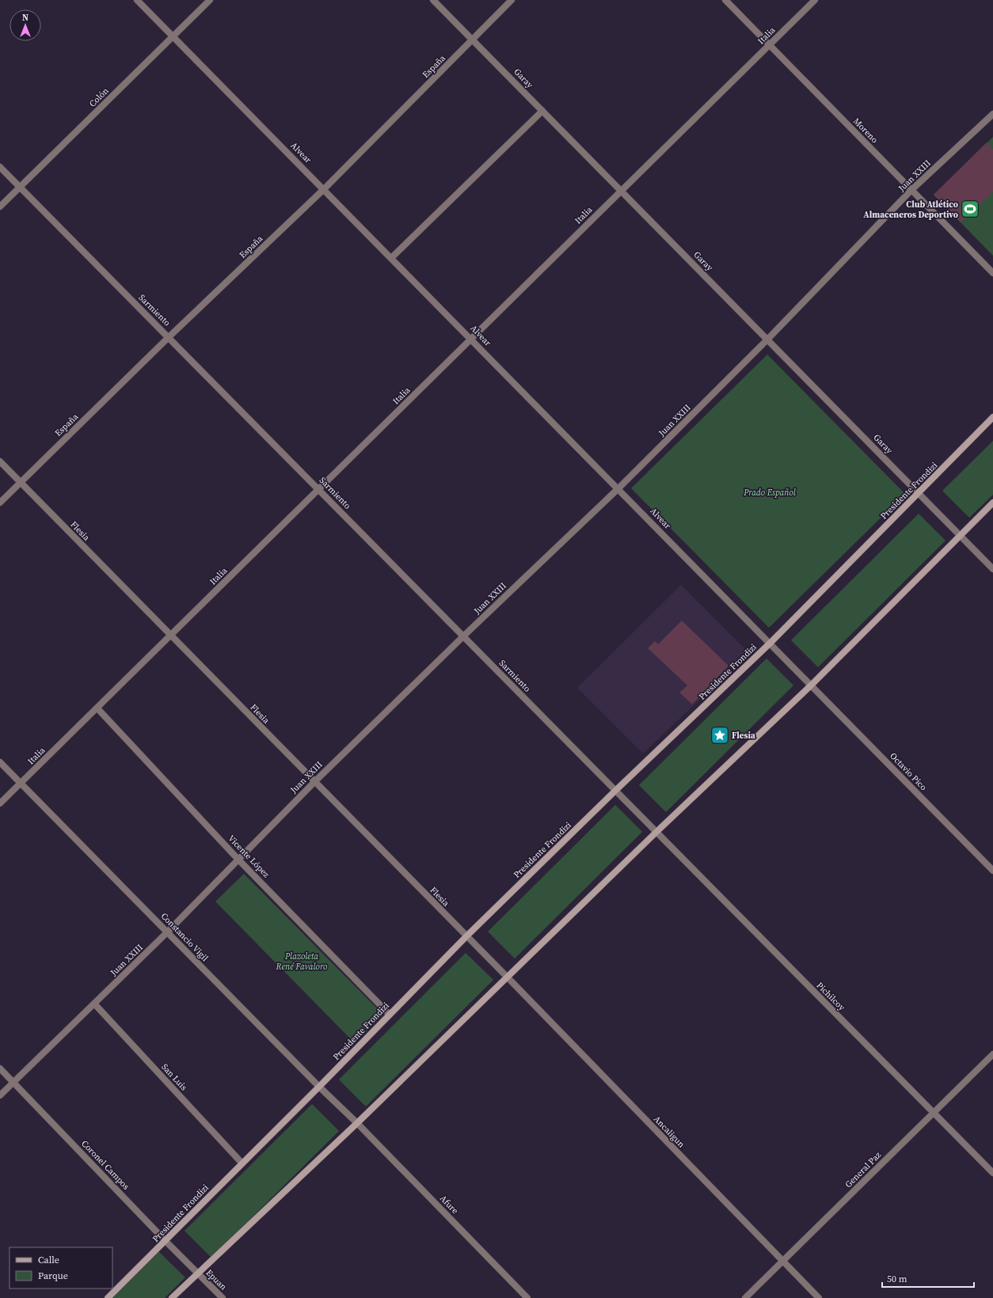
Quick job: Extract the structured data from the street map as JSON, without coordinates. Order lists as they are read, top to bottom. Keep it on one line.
{"streets":{"main road":["Presidente Frondizi"],"street":["Italia","España","Garay","Colón","Moreno","Alvear","Juan XXIII","Sarmiento","Flesia","Octavio Pico","Vicente López","Constancio Vigil","Pichilcoy","San Luis","Ancaligun","Coronel Campos","General Paz","Afure","Epuan"]},"crossings":[["Italia","Garay"],["Italia","Moreno"],["Italia","Alvear"],["Italia","Sarmiento"],["Italia","Flesia"],["Italia","Vicente López"],["Italia","Constancio Vigil"],["España","Garay"],["España","Alvear"],["España","Sarmiento"],["España","Flesia"],["Garay","Juan XXIII"],["Garay","Presidente Frondizi"],["Colón","Alvear"],["Colón","Sarmiento"],["Moreno","Juan XXIII"],["Alvear","Juan XXIII"],["Alvear","Presidente Frondizi"],["Alvear","Octavio Pico"],["Juan XXIII","Sarmiento"],["Juan XXIII","Flesia"],["Juan XXIII","Vicente López"],["Juan XXIII","Constancio Vigil"],["Juan XXIII","San Luis"],["Juan XXIII","Coronel Campos"],["Sarmiento","Presidente Frondizi"],["Sarmiento","Pichilcoy"],["Presidente Frondizi","Flesia"],["Presidente Frondizi","Vicente López"],["Presidente Frondizi","Constancio Vigil"],["Presidente Frondizi","San Luis"],["Presidente Frondizi","Coronel Campos"],["Flesia","Ancaligun"],["Constancio Vigil","Afure"],["Pichilcoy","General Paz"],["Ancaligun","General Paz"],["Coronel Campos","Epuan"]],"parks":["Prado Español","Plazoleta René Favaloro"],"places":{"sports":["Club Atlético Almaceneros Deportivo"],"place":["Flesia"]},"legend":["Calle","Parque"],"scale_bar":"50 m","north":"top"}
